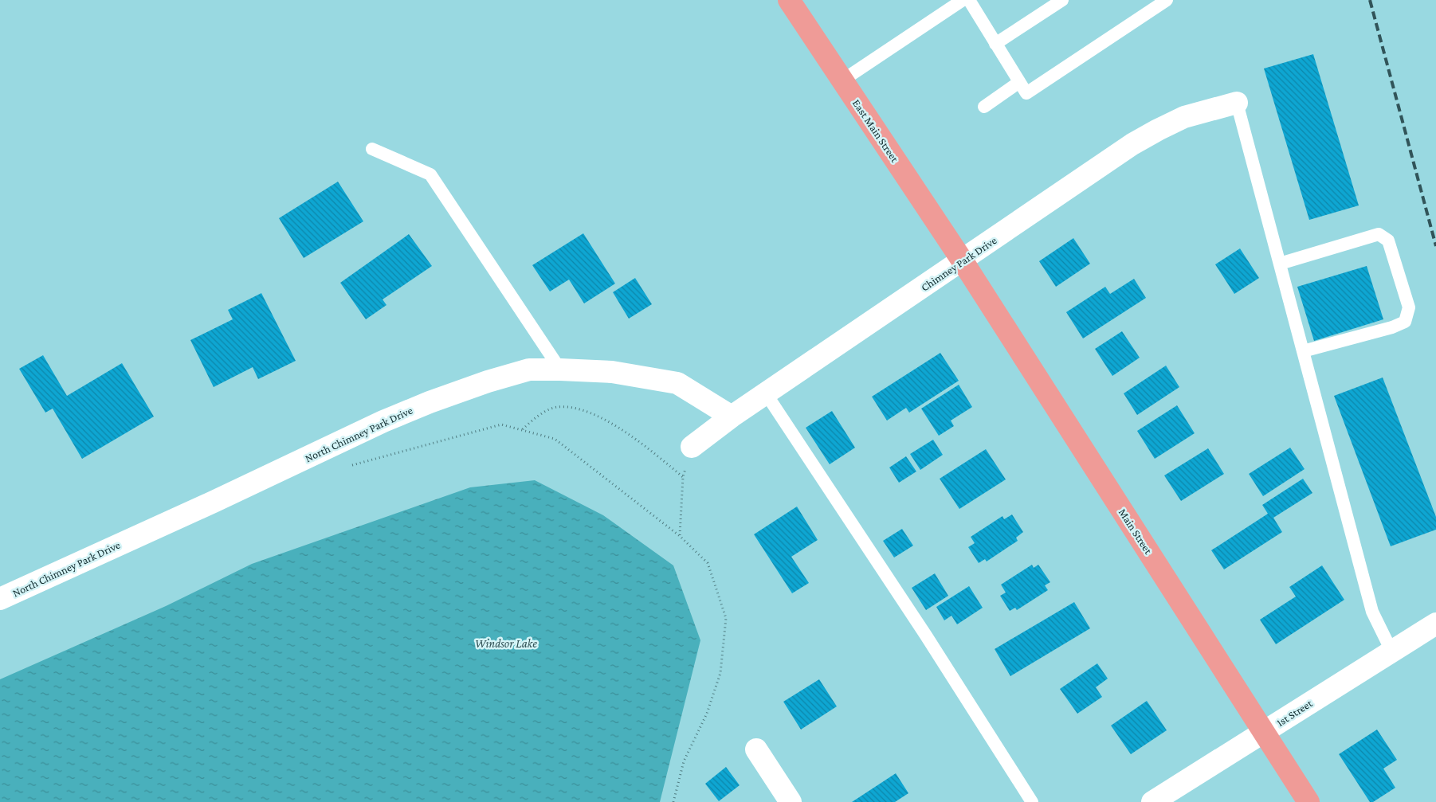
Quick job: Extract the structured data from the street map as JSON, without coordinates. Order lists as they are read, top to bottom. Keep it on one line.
{"streets":{"main road":["East Main Street","Main Street"],"street":["Chimney Park Drive","North Chimney Park Drive","1st Street"]},"crossings":[["East Main Street","Chimney Park Drive"],["East Main Street","Main Street"],["Chimney Park Drive","North Chimney Park Drive"],["Chimney Park Drive","Main Street"],["Main Street","1st Street"]],"water":["Windsor Lake"]}
